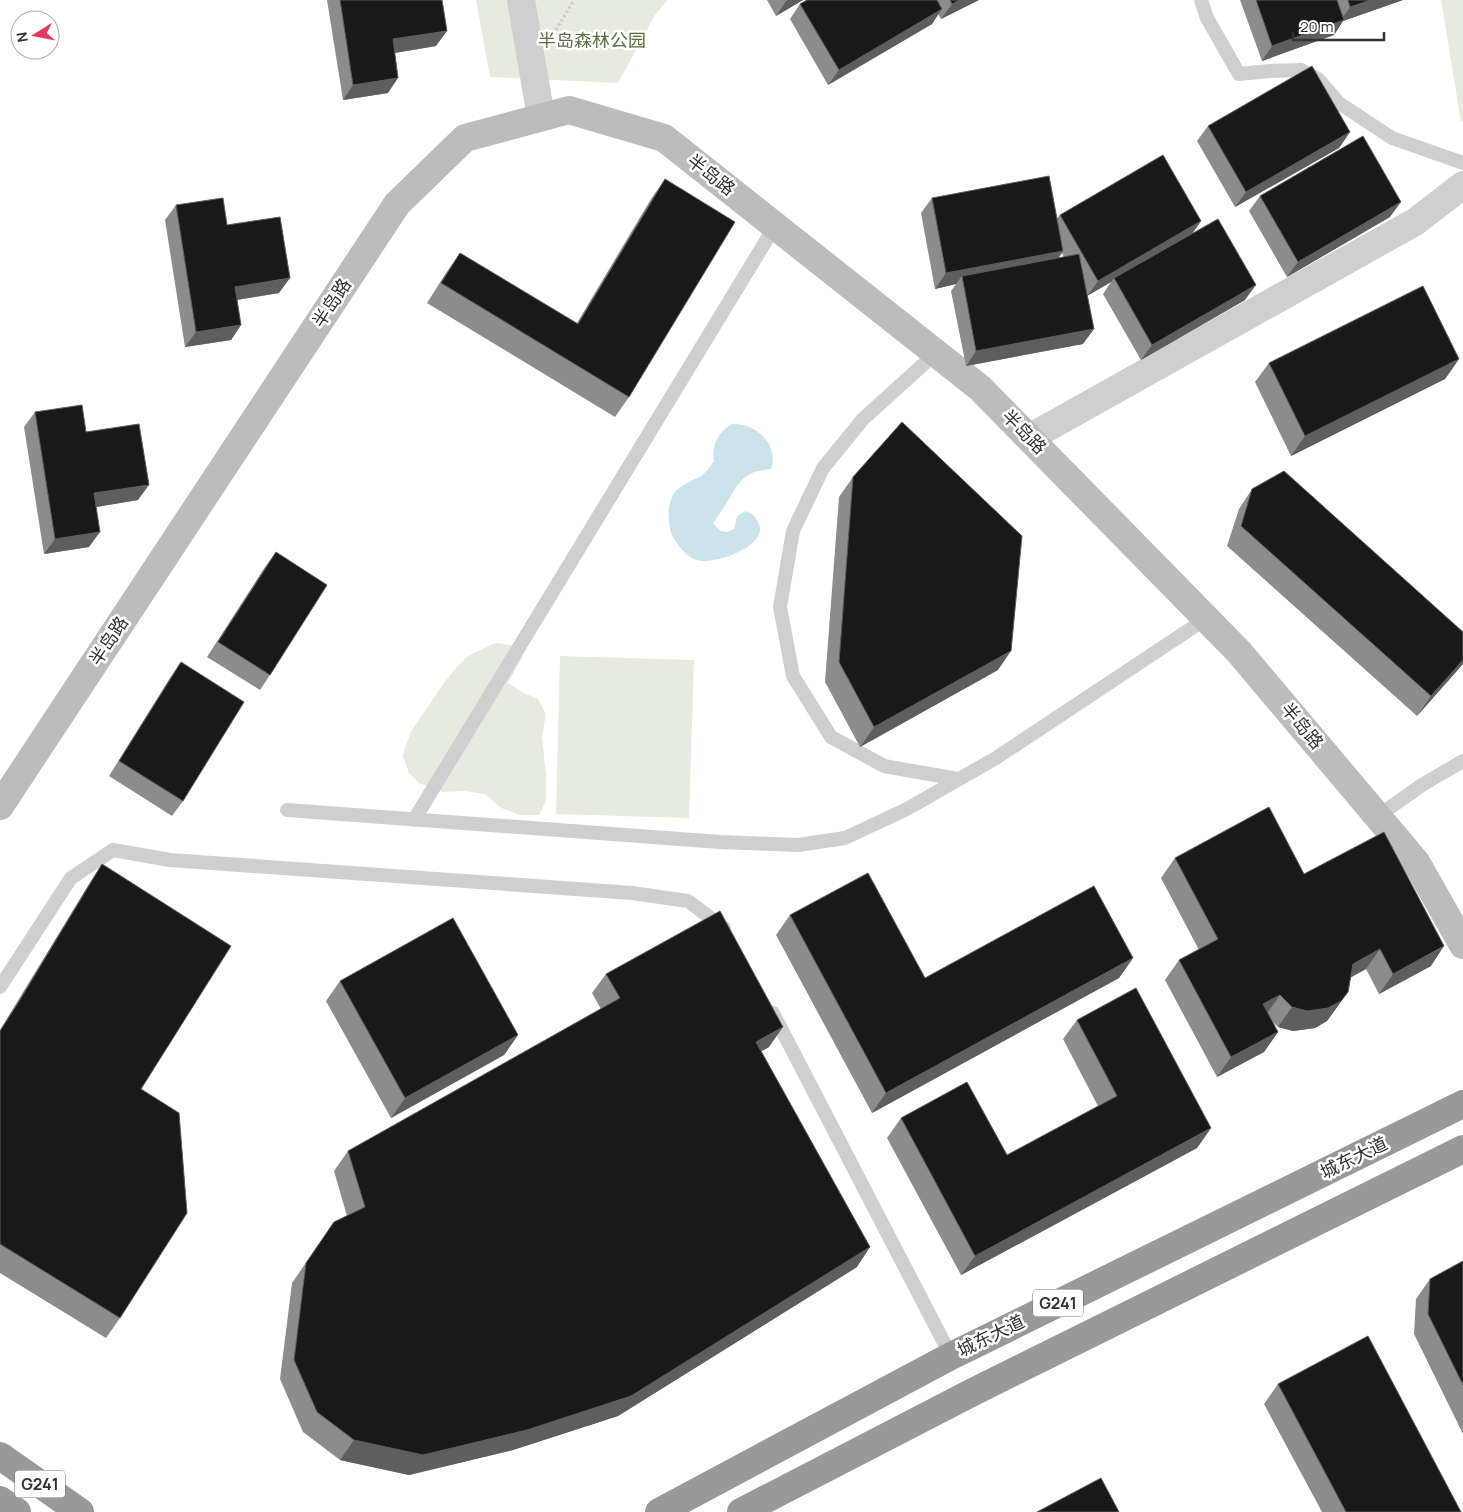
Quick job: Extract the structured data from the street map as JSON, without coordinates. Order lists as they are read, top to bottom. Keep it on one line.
{"streets":{"highway":["城东大道","G241"],"street":["半岛路"]},"parks":["半岛森林公园"],"scale_bar":"20 m","north":"left"}
